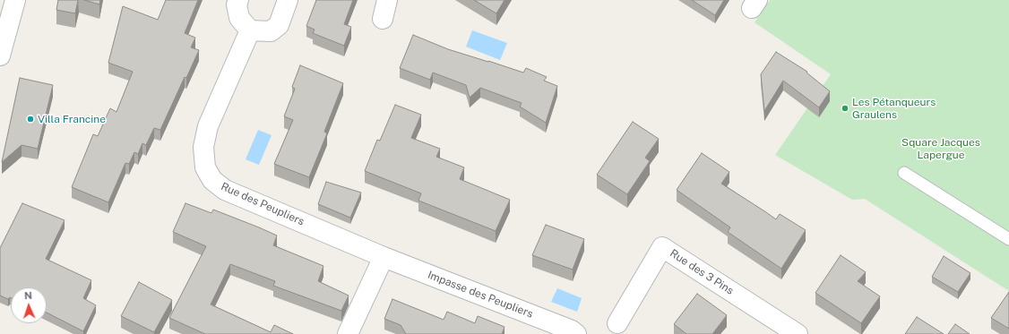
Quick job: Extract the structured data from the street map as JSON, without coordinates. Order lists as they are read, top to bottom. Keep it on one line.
{"streets":{"street":["Rue des Peupliers","Rue des 3 Pins","Impasse des Peupliers"]},"crossings":[["Rue des Peupliers","Impasse des Peupliers"]],"parks":["Square Jacques Lapergue"],"places":["Les Pétanqueurs Graulens","Villa Francine"],"north":"top"}
